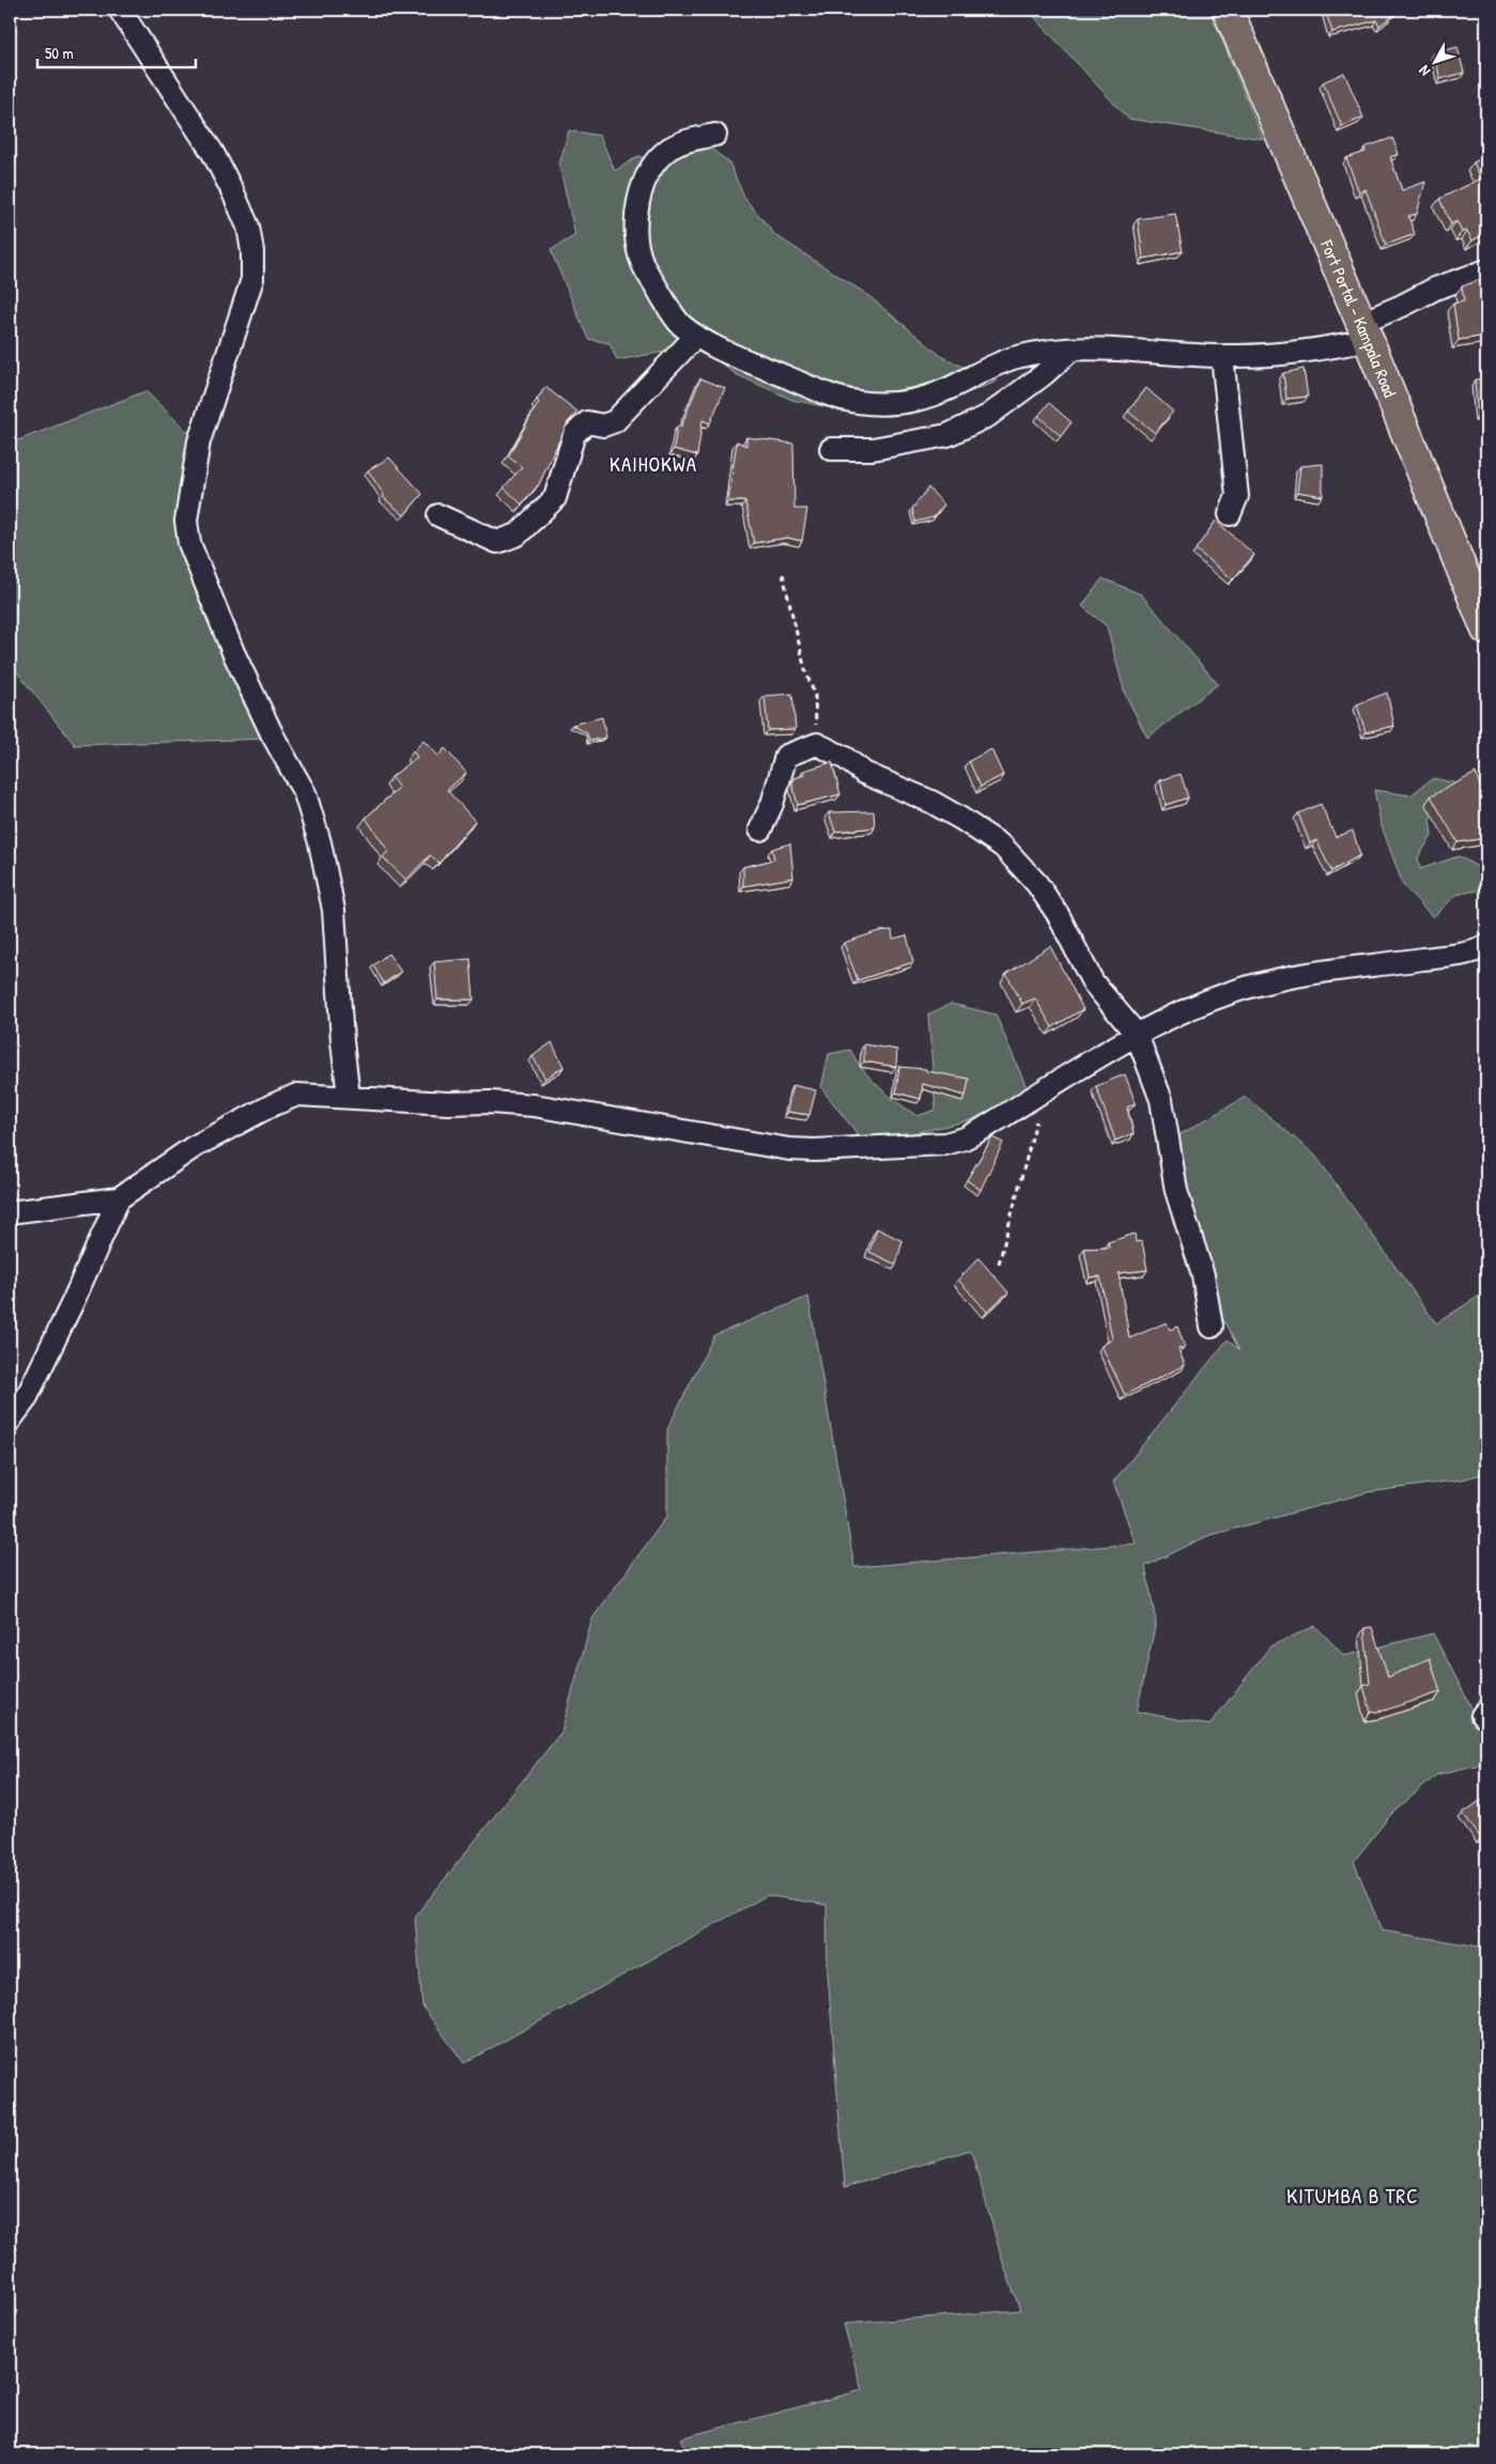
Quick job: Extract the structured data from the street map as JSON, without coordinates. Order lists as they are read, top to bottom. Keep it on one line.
{"streets":{"highway":["Fort Portal - Kampala Road"]},"districts":["KAIHOKWA","KITUMBA B TRC"],"scale_bar":"50 m","north":"bottom left"}
